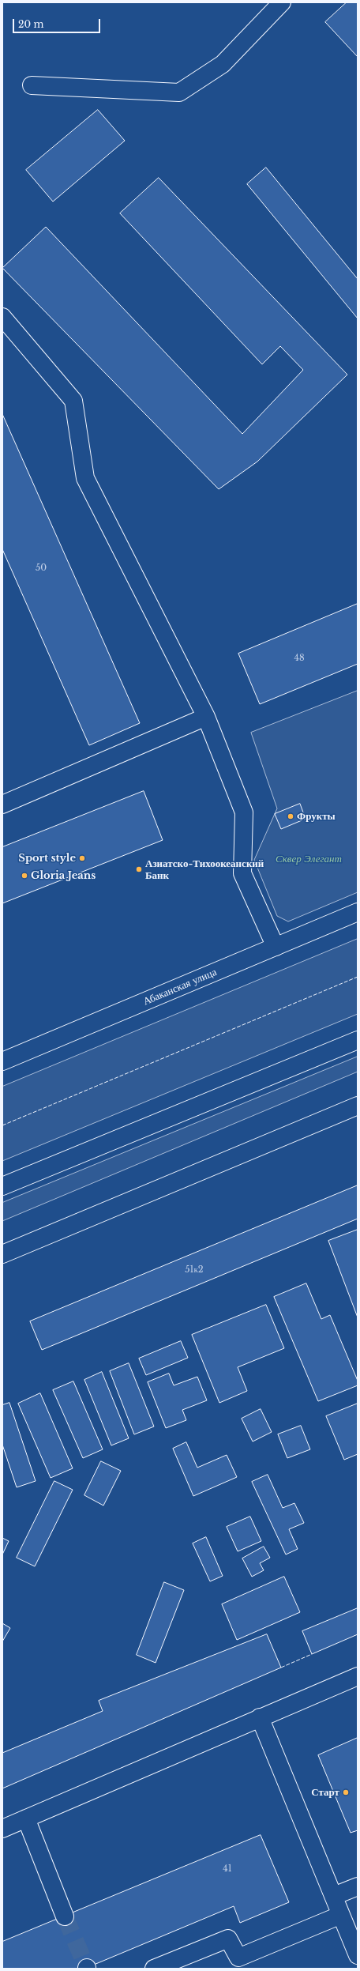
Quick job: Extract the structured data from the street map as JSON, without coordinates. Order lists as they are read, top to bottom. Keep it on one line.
{"streets":{"main road":["Абаканская улица"]},"parks":["Сквер Элегант"],"places":["Фрукты","Sport style","Азиатско-Тихоокеанский Банк","Gloria Jeans","Старт"],"house_numbers":["50","48","51к2","41"],"scale_bar":"20 m"}
